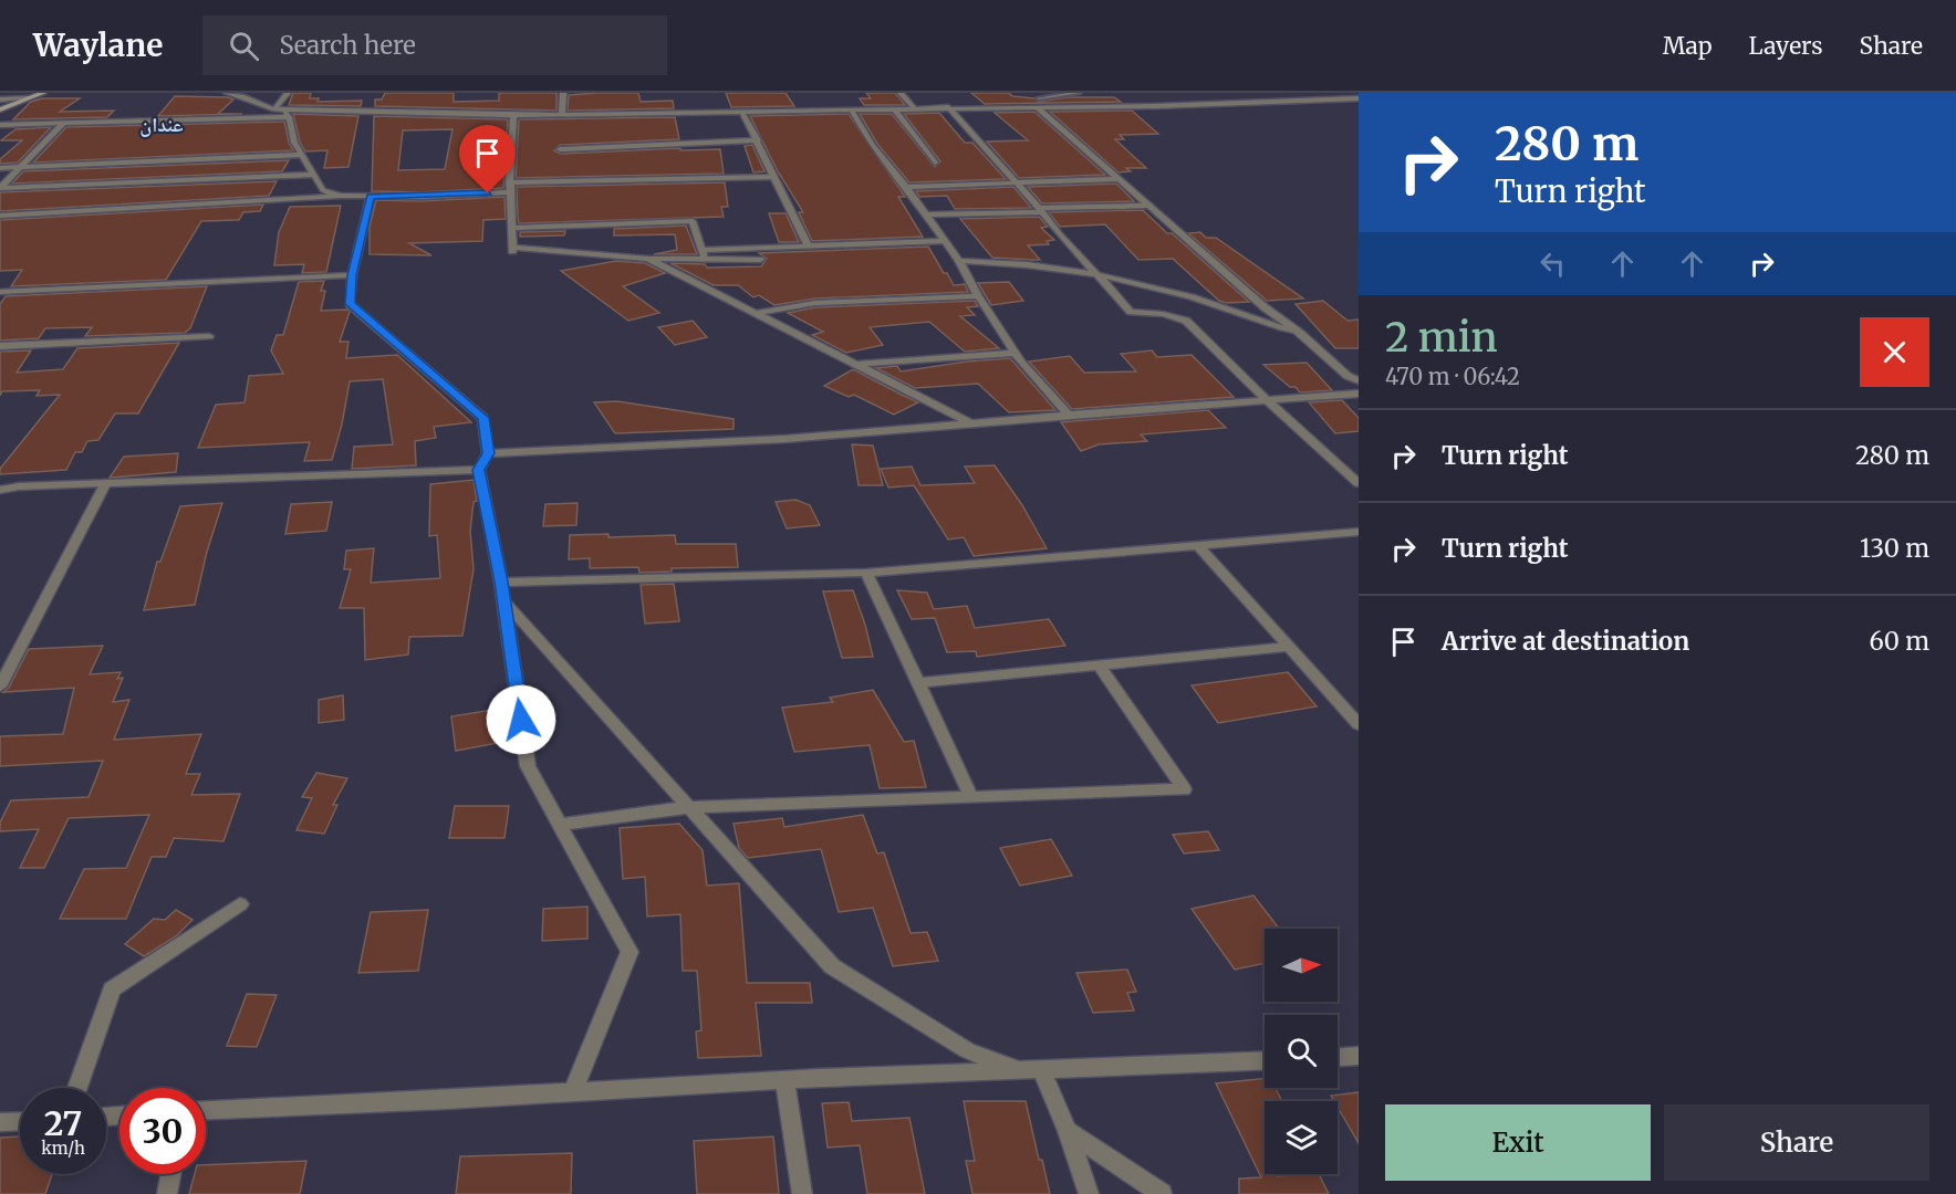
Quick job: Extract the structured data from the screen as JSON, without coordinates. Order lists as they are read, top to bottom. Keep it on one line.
{"districts":["عندان"],"north":"right","page":{"header":"Waylane","search":"Search here","nav":["Map","Layers","Share"],"turn":["280 m","Turn right"],"heading":["2 min","470 m · 06:42"],"list":[{"name":"Turn right","value":"280 m"},{"name":"Turn right","value":"130 m"},{"name":"Arrive at destination","value":"60 m"}],"speed":"27 km/h","limit":"30","buttons":["Exit","Share"]}}
